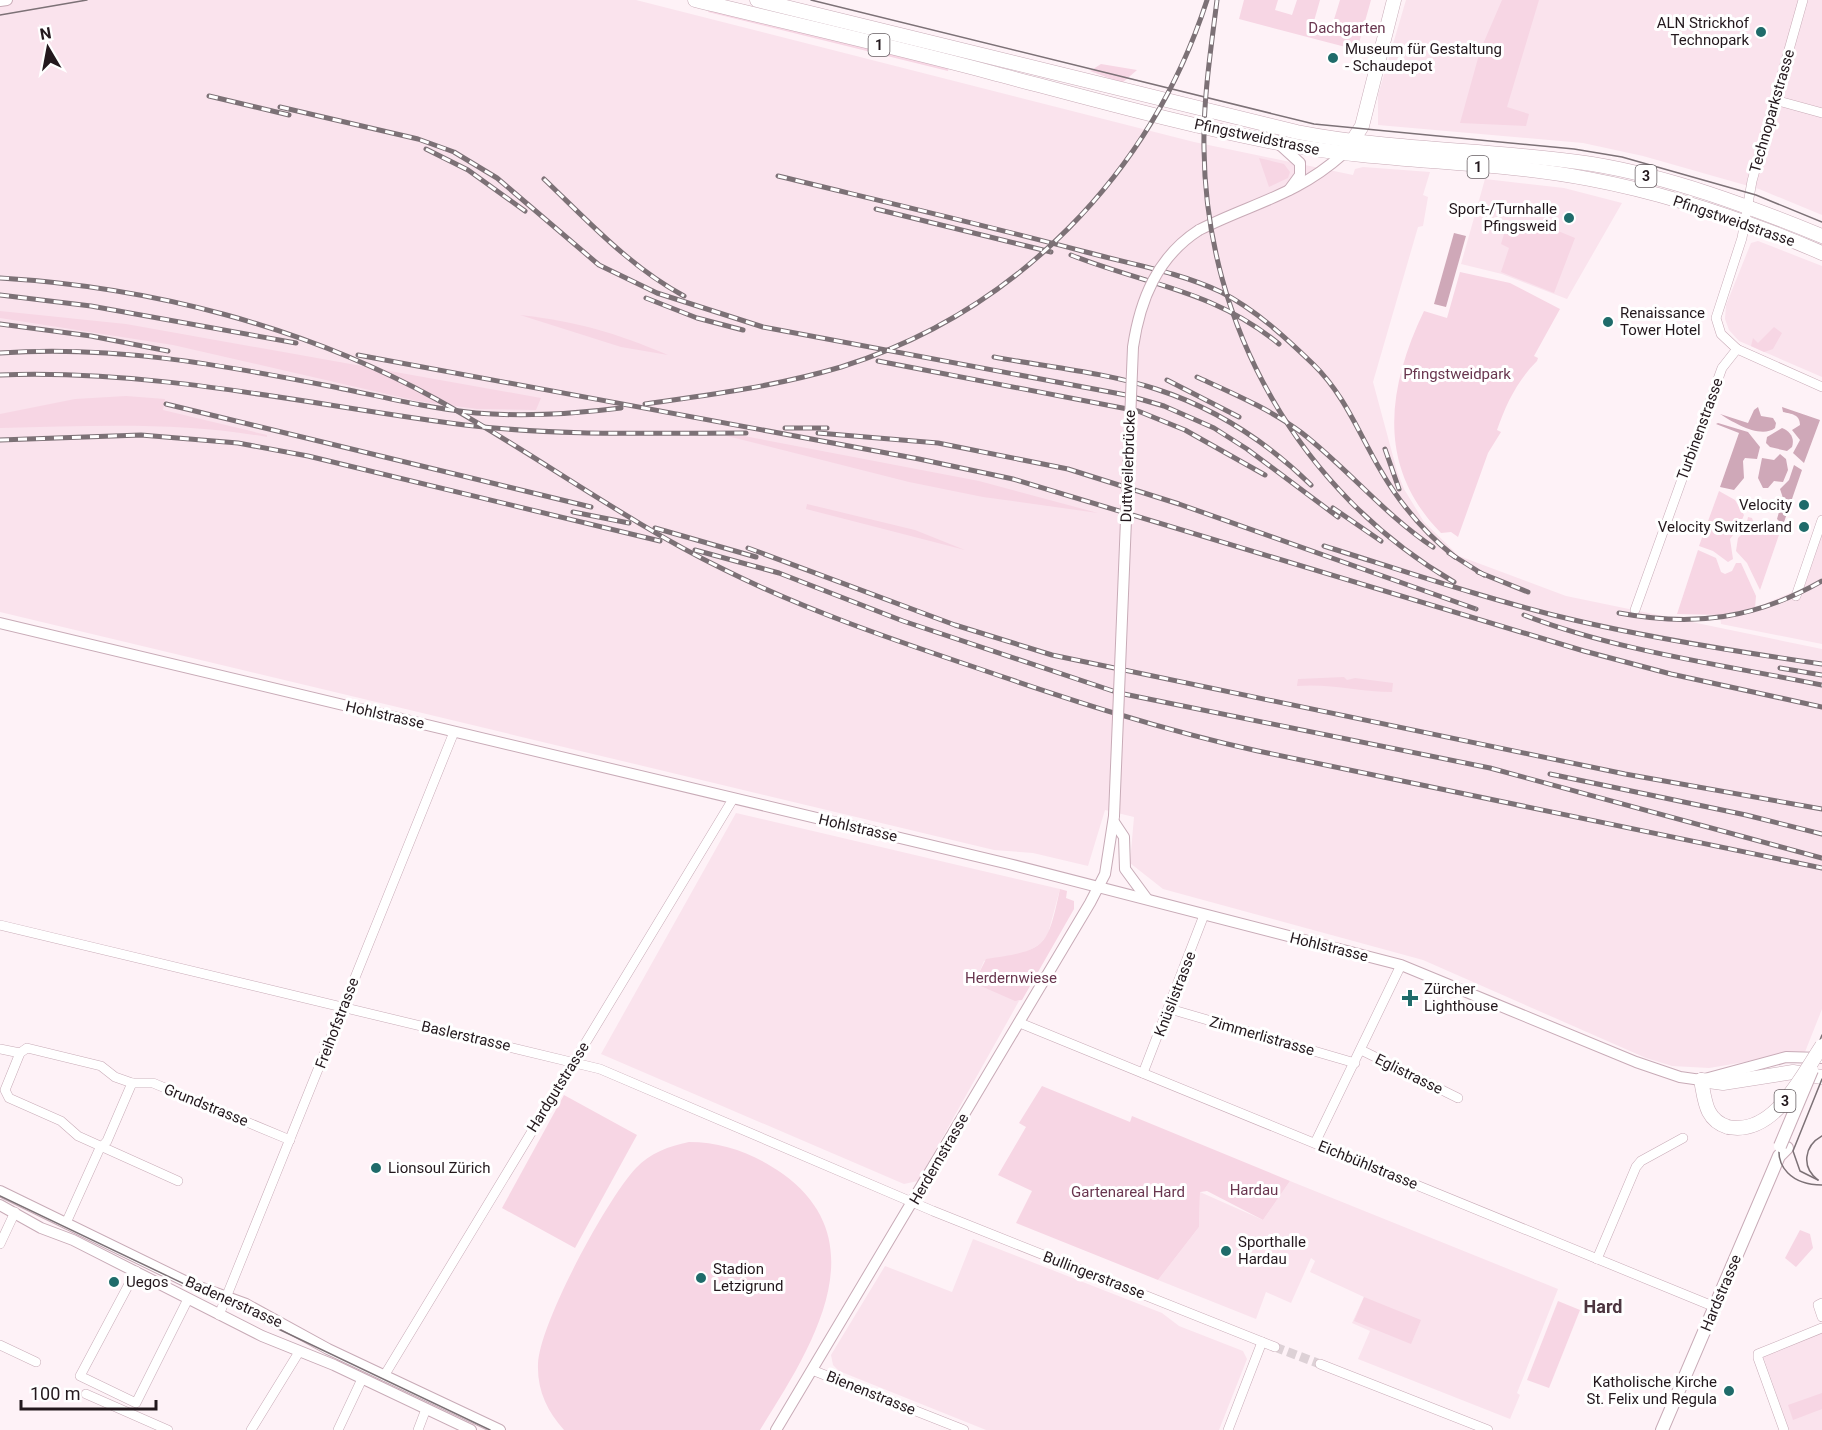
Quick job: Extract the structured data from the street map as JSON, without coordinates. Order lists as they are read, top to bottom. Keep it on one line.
{"streets":{"main road":["1","Pfingstweidstrasse","3","Hohlstrasse","Hardstrasse"],"street":["Technoparkstrasse","Turbinenstrasse","Duttweilerbrücke","Knüslistrasse","Freihofstrasse","Baslerstrasse","Zimmerlistrasse","Eglistrasse","Hardgutstrasse","Grundstrasse","Herdernstrasse","Eichbühlstrasse","Bullingerstrasse","Badenerstrasse","Bienenstrasse"]},"crossings":[["Technoparkstrasse","Pfingstweidstrasse"],["Pfingstweidstrasse","Duttweilerbrücke"],["3","Hohlstrasse"],["Duttweilerbrücke","Hohlstrasse"],["Duttweilerbrücke","Herdernstrasse"],["Hohlstrasse","Knüslistrasse"],["Hohlstrasse","Freihofstrasse"],["Hohlstrasse","Eglistrasse"],["Hohlstrasse","Hardgutstrasse"],["Hohlstrasse","Herdernstrasse"],["Knüslistrasse","Zimmerlistrasse"],["Knüslistrasse","Eichbühlstrasse"],["Freihofstrasse","Baslerstrasse"],["Freihofstrasse","Grundstrasse"],["Freihofstrasse","Badenerstrasse"],["Baslerstrasse","Hardgutstrasse"],["Baslerstrasse","Herdernstrasse"],["Baslerstrasse","Bullingerstrasse"],["Zimmerlistrasse","Eglistrasse"],["Eglistrasse","Eichbühlstrasse"],["Hardgutstrasse","Badenerstrasse"],["Herdernstrasse","Eichbühlstrasse"],["Herdernstrasse","Bullingerstrasse"],["Herdernstrasse","Bienenstrasse"],["Eichbühlstrasse","Hardstrasse"]],"districts":["Hard"],"parks":["Dachgarten","Pfingstweidpark","Herdernwiese","Hardau","Gartenareal Hard"],"places":{"other":["ALN Strickhof Technopark","Museum für Gestaltung - Schaudepot","Sport-/Turnhalle Pfingsweid","Renaissance Tower Hotel","Velocity","Velocity Switzerland","Lionsoul Zürich","Sporthalle Hardau","Stadion Letzigrund","Uegos","Katholische Kirche St. Felix und Regula"],"health":["Zürcher Lighthouse"]},"scale_bar":"100 m","north":"top"}
